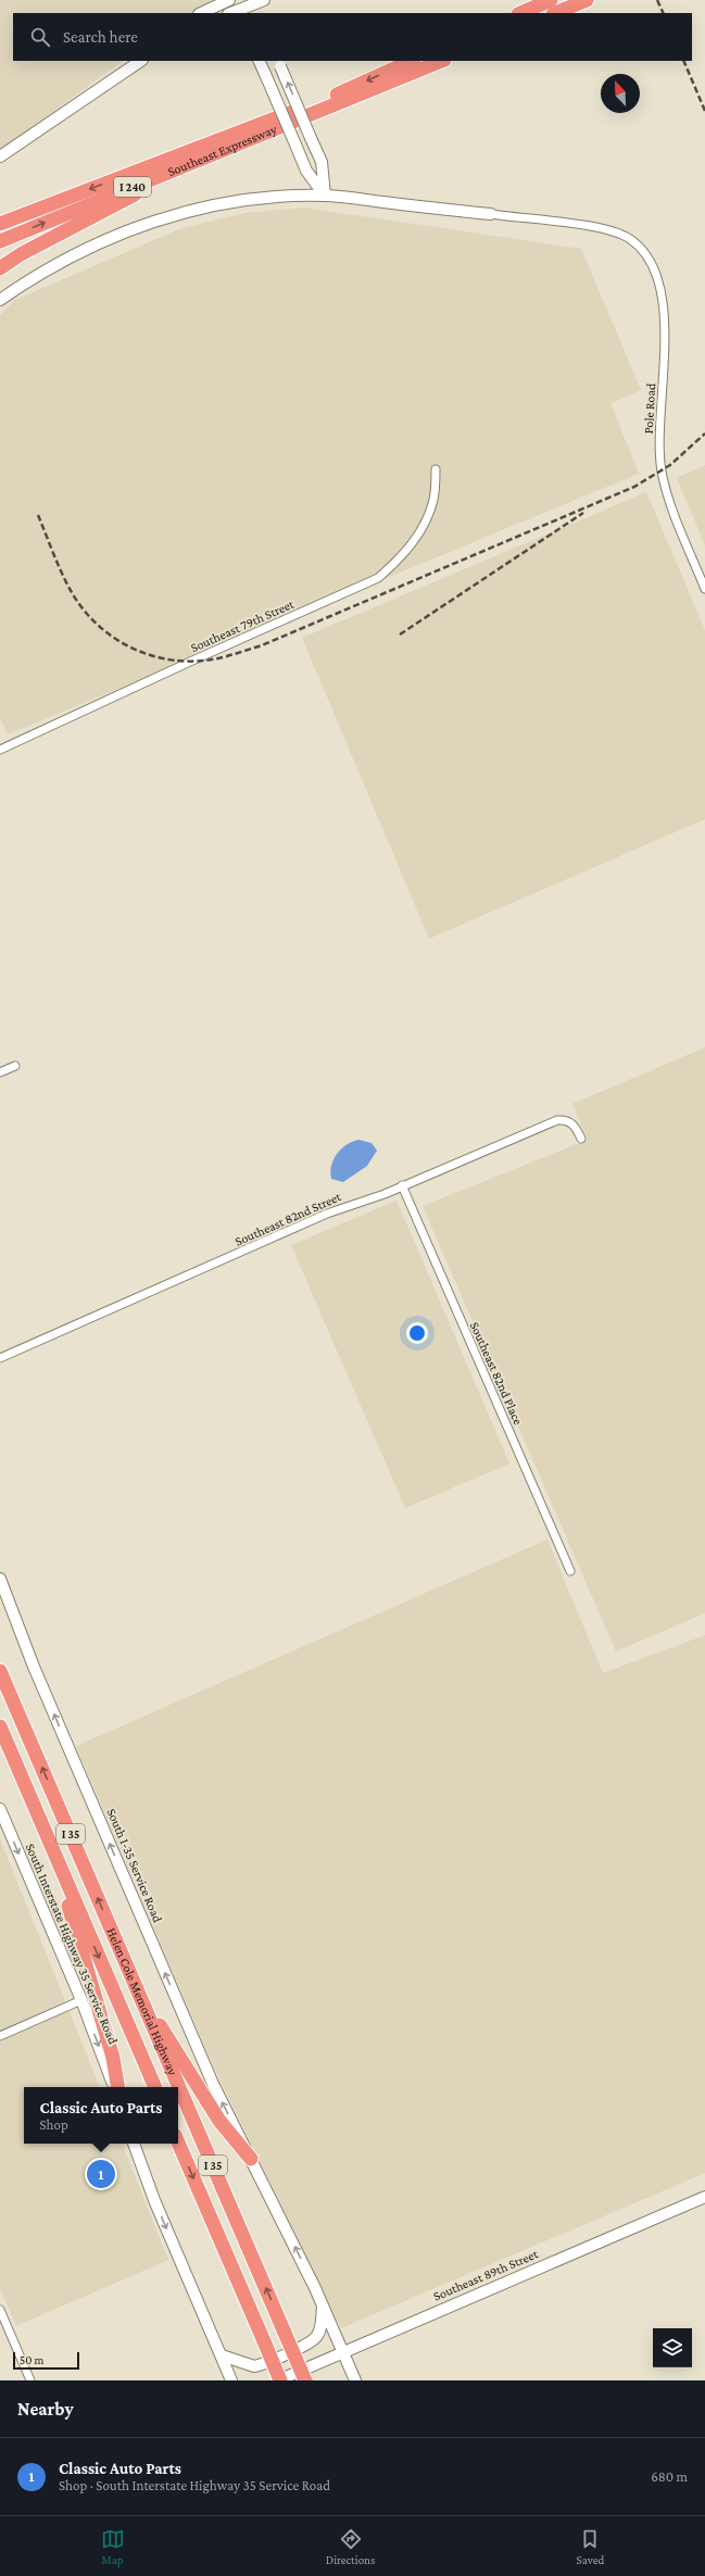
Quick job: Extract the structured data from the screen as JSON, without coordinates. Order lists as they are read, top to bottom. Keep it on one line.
{"streets":{"highway":["Southeast Expressway","I 240","I 35","Helen Cole Memorial Highway"],"main road":["South I-35 Service Road","South Interstate Highway 35 Service Road","Southeast 89th Street"],"street":["Pole Road","Southeast 79th Street","Southeast 82nd Street","Southeast 82nd Place"]},"crossings":[["Southeast 82nd Street","Southeast 82nd Place"],["I 35","Southeast 89th Street"]],"one_way":["South I-35 Service Road","South Interstate Highway 35 Service Road"],"scale_bar":"50 m","north":"top left","page":{"search":"Search here","popup":["Classic Auto Parts","Shop"],"pins":"1","scale":"50 m","heading":"Nearby","list":[{"mark":"1","name":"Classic Auto Parts","note":"Shop · South Interstate Highway 35 Service Road","value":"680 m"}],"nav":["Map","Directions","Saved"]}}
